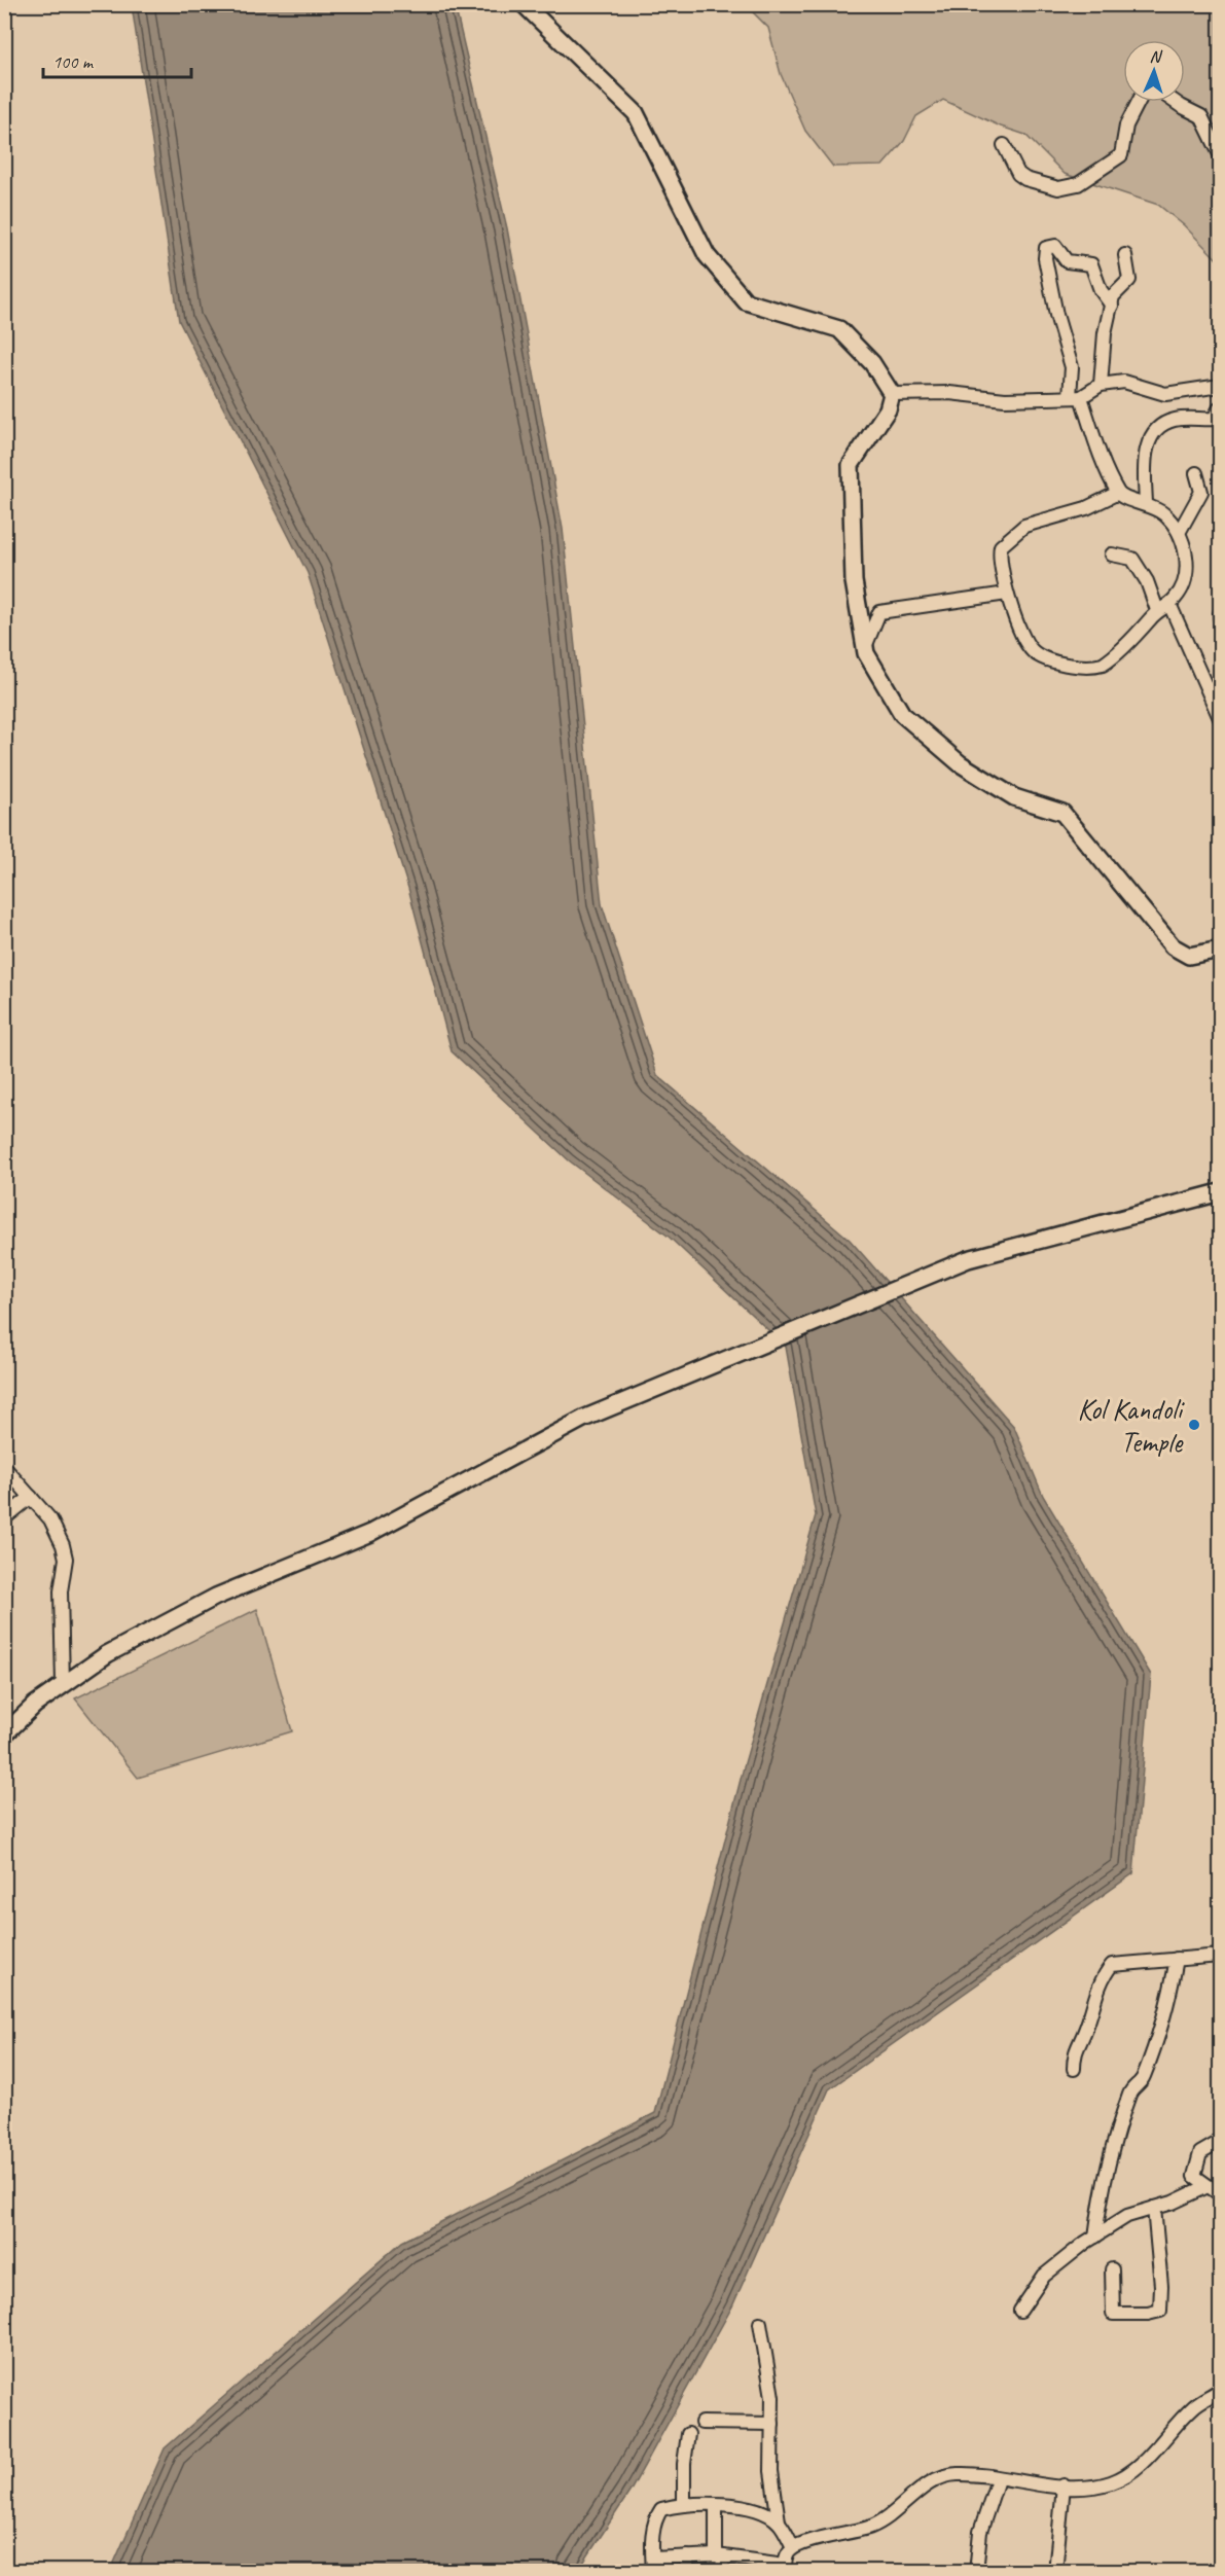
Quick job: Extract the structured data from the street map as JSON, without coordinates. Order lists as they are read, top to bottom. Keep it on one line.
{"places":["Kol Kandoli Temple"],"scale_bar":"100 m","north":"top"}
